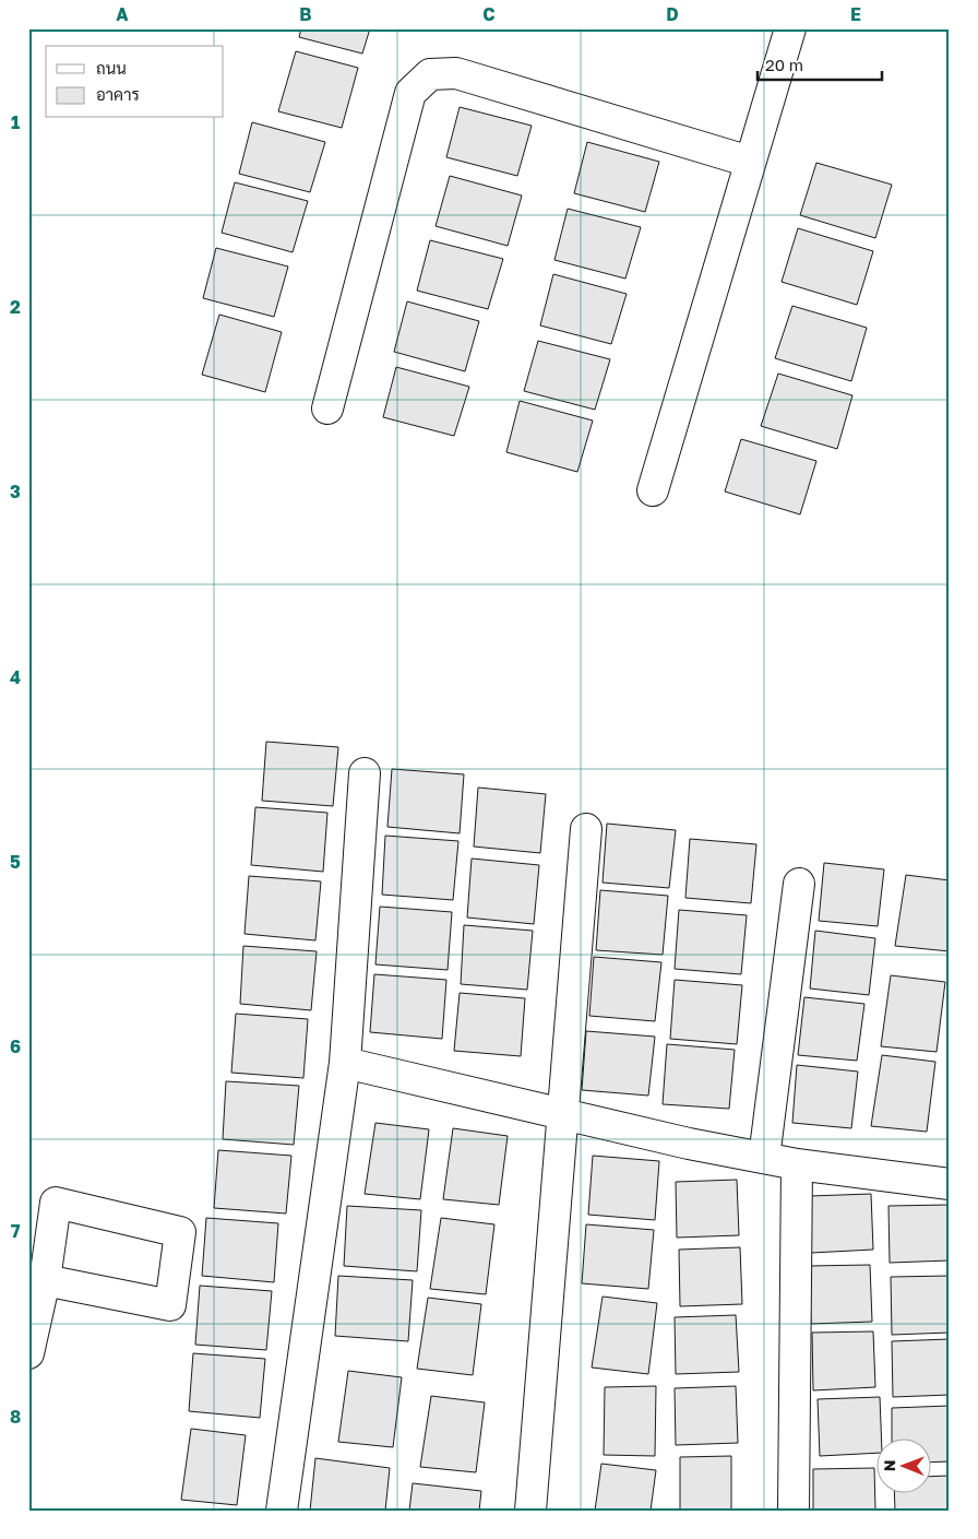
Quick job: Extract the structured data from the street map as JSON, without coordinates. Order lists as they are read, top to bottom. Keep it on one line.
{"legend":["ถนน","อาคาร"],"scale_bar":"20 m","north":"left","grid":{"columns":["A","B","C","D","E"],"rows":["1","2","3","4","5","6","7","8"]}}
